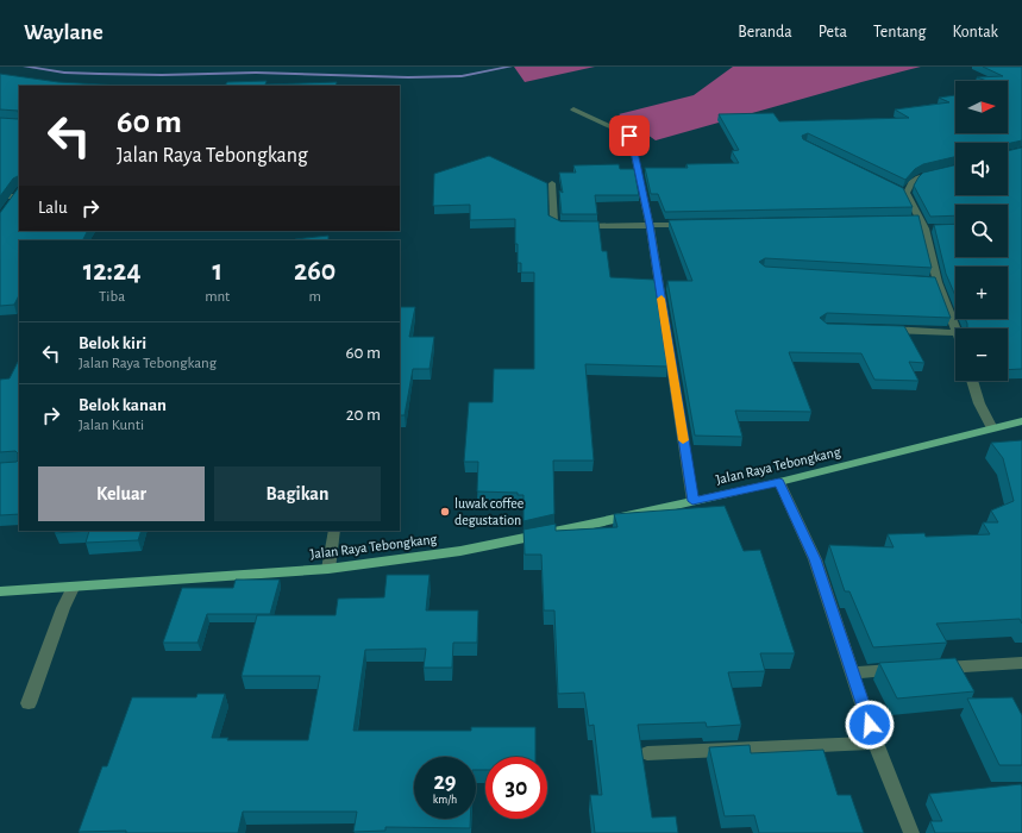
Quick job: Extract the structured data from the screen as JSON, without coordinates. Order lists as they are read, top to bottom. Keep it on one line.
{"streets":{"main road":["Jalan Raya Tebongkang"]},"places":["luwak coffee degustation"],"north":"right","page":{"header":"Waylane","nav":["Beranda","Peta","Tentang","Kontak"],"map_buttons":["+","−"],"turn":["60 m","Jalan Raya Tebongkang"],"then":"Lalu","eta":["12:24","Tiba","1","mnt","260","m"],"list":[{"name":"Belok kiri","note":"Jalan Raya Tebongkang","value":"60 m"},{"name":"Belok kanan","note":"Jalan Kunti","value":"20 m"}],"buttons":["Keluar","Bagikan"],"speed":"29 km/h","limit":"30"}}
